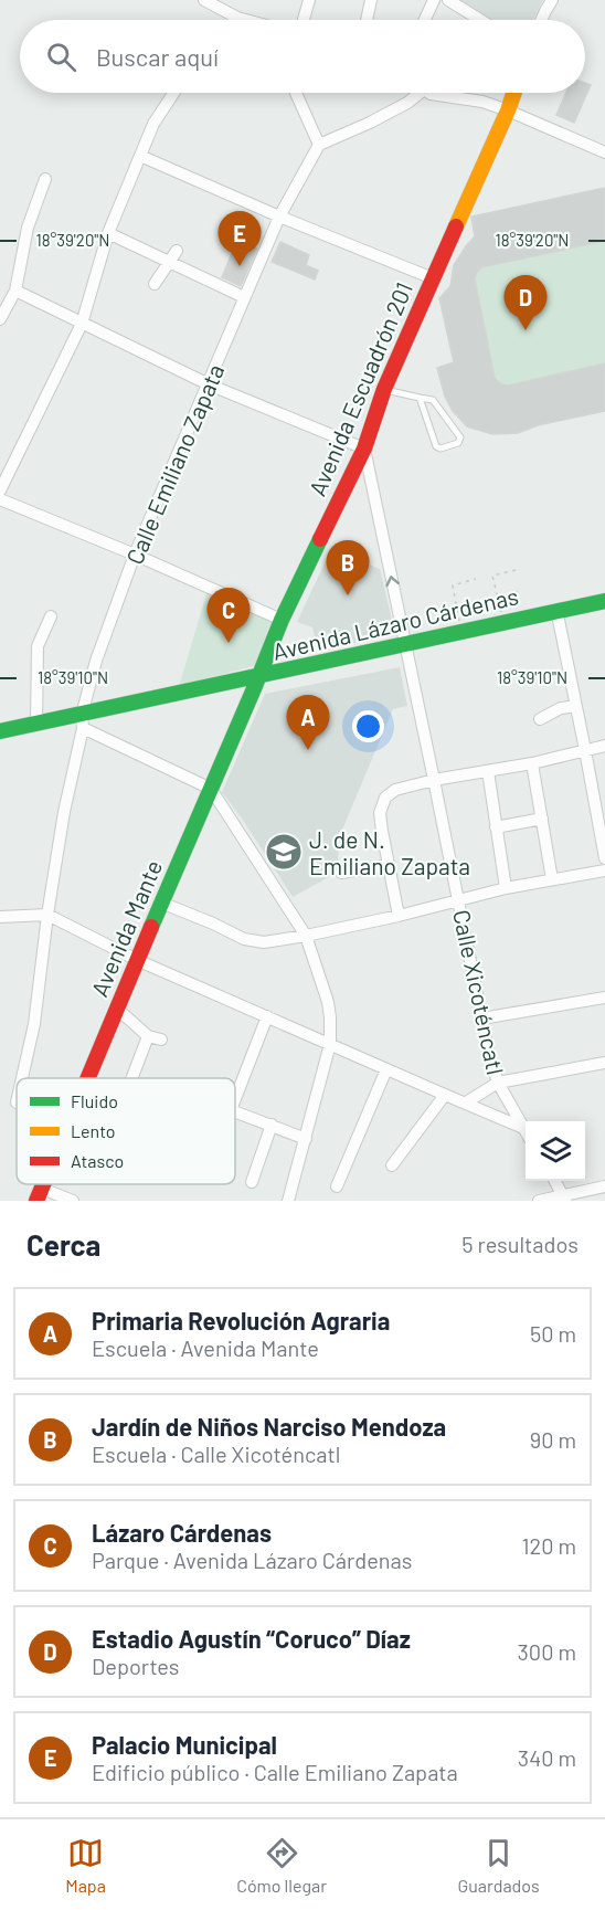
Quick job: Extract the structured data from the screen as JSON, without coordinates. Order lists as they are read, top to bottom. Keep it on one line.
{"streets":{"street":["Avenida Escuadrón 201","Calle Emiliano Zapata","Avenida Lázaro Cárdenas","Avenida Mante","Calle Xicoténcatl"]},"crossings":[["Avenida Escuadrón 201","Avenida Lázaro Cárdenas"],["Avenida Escuadrón 201","Avenida Mante"],["Avenida Escuadrón 201","Calle Xicoténcatl"],["Calle Emiliano Zapata","Avenida Lázaro Cárdenas"],["Avenida Lázaro Cárdenas","Avenida Mante"],["Avenida Lázaro Cárdenas","Calle Xicoténcatl"]],"places":{"school or university":["J. de N. Emiliano Zapata"]},"legend":["Fluido","Lento","Atasco"],"page":{"search":"Buscar aquí","pins":["E","D","B","C","A"],"heading":["Cerca","5 resultados"],"list":[{"mark":"A","name":"Primaria Revolución Agraria","note":"Escuela · Avenida Mante","value":"50 m"},{"mark":"B","name":"Jardín de Niños Narciso Mendoza","note":"Escuela · Calle Xicoténcatl","value":"90 m"},{"mark":"C","name":"Lázaro Cárdenas","note":"Parque · Avenida Lázaro Cárdenas","value":"120 m"},{"mark":"D","name":"Estadio Agustín “Coruco” Díaz","note":"Deportes","value":"300 m"},{"mark":"E","name":"Palacio Municipal","note":"Edificio público · Calle Emiliano Zapata","value":"340 m"}],"nav":["Mapa","Cómo llegar","Guardados"]},"coordinates":["18°39'20\"N","18°39'10\"N"]}
